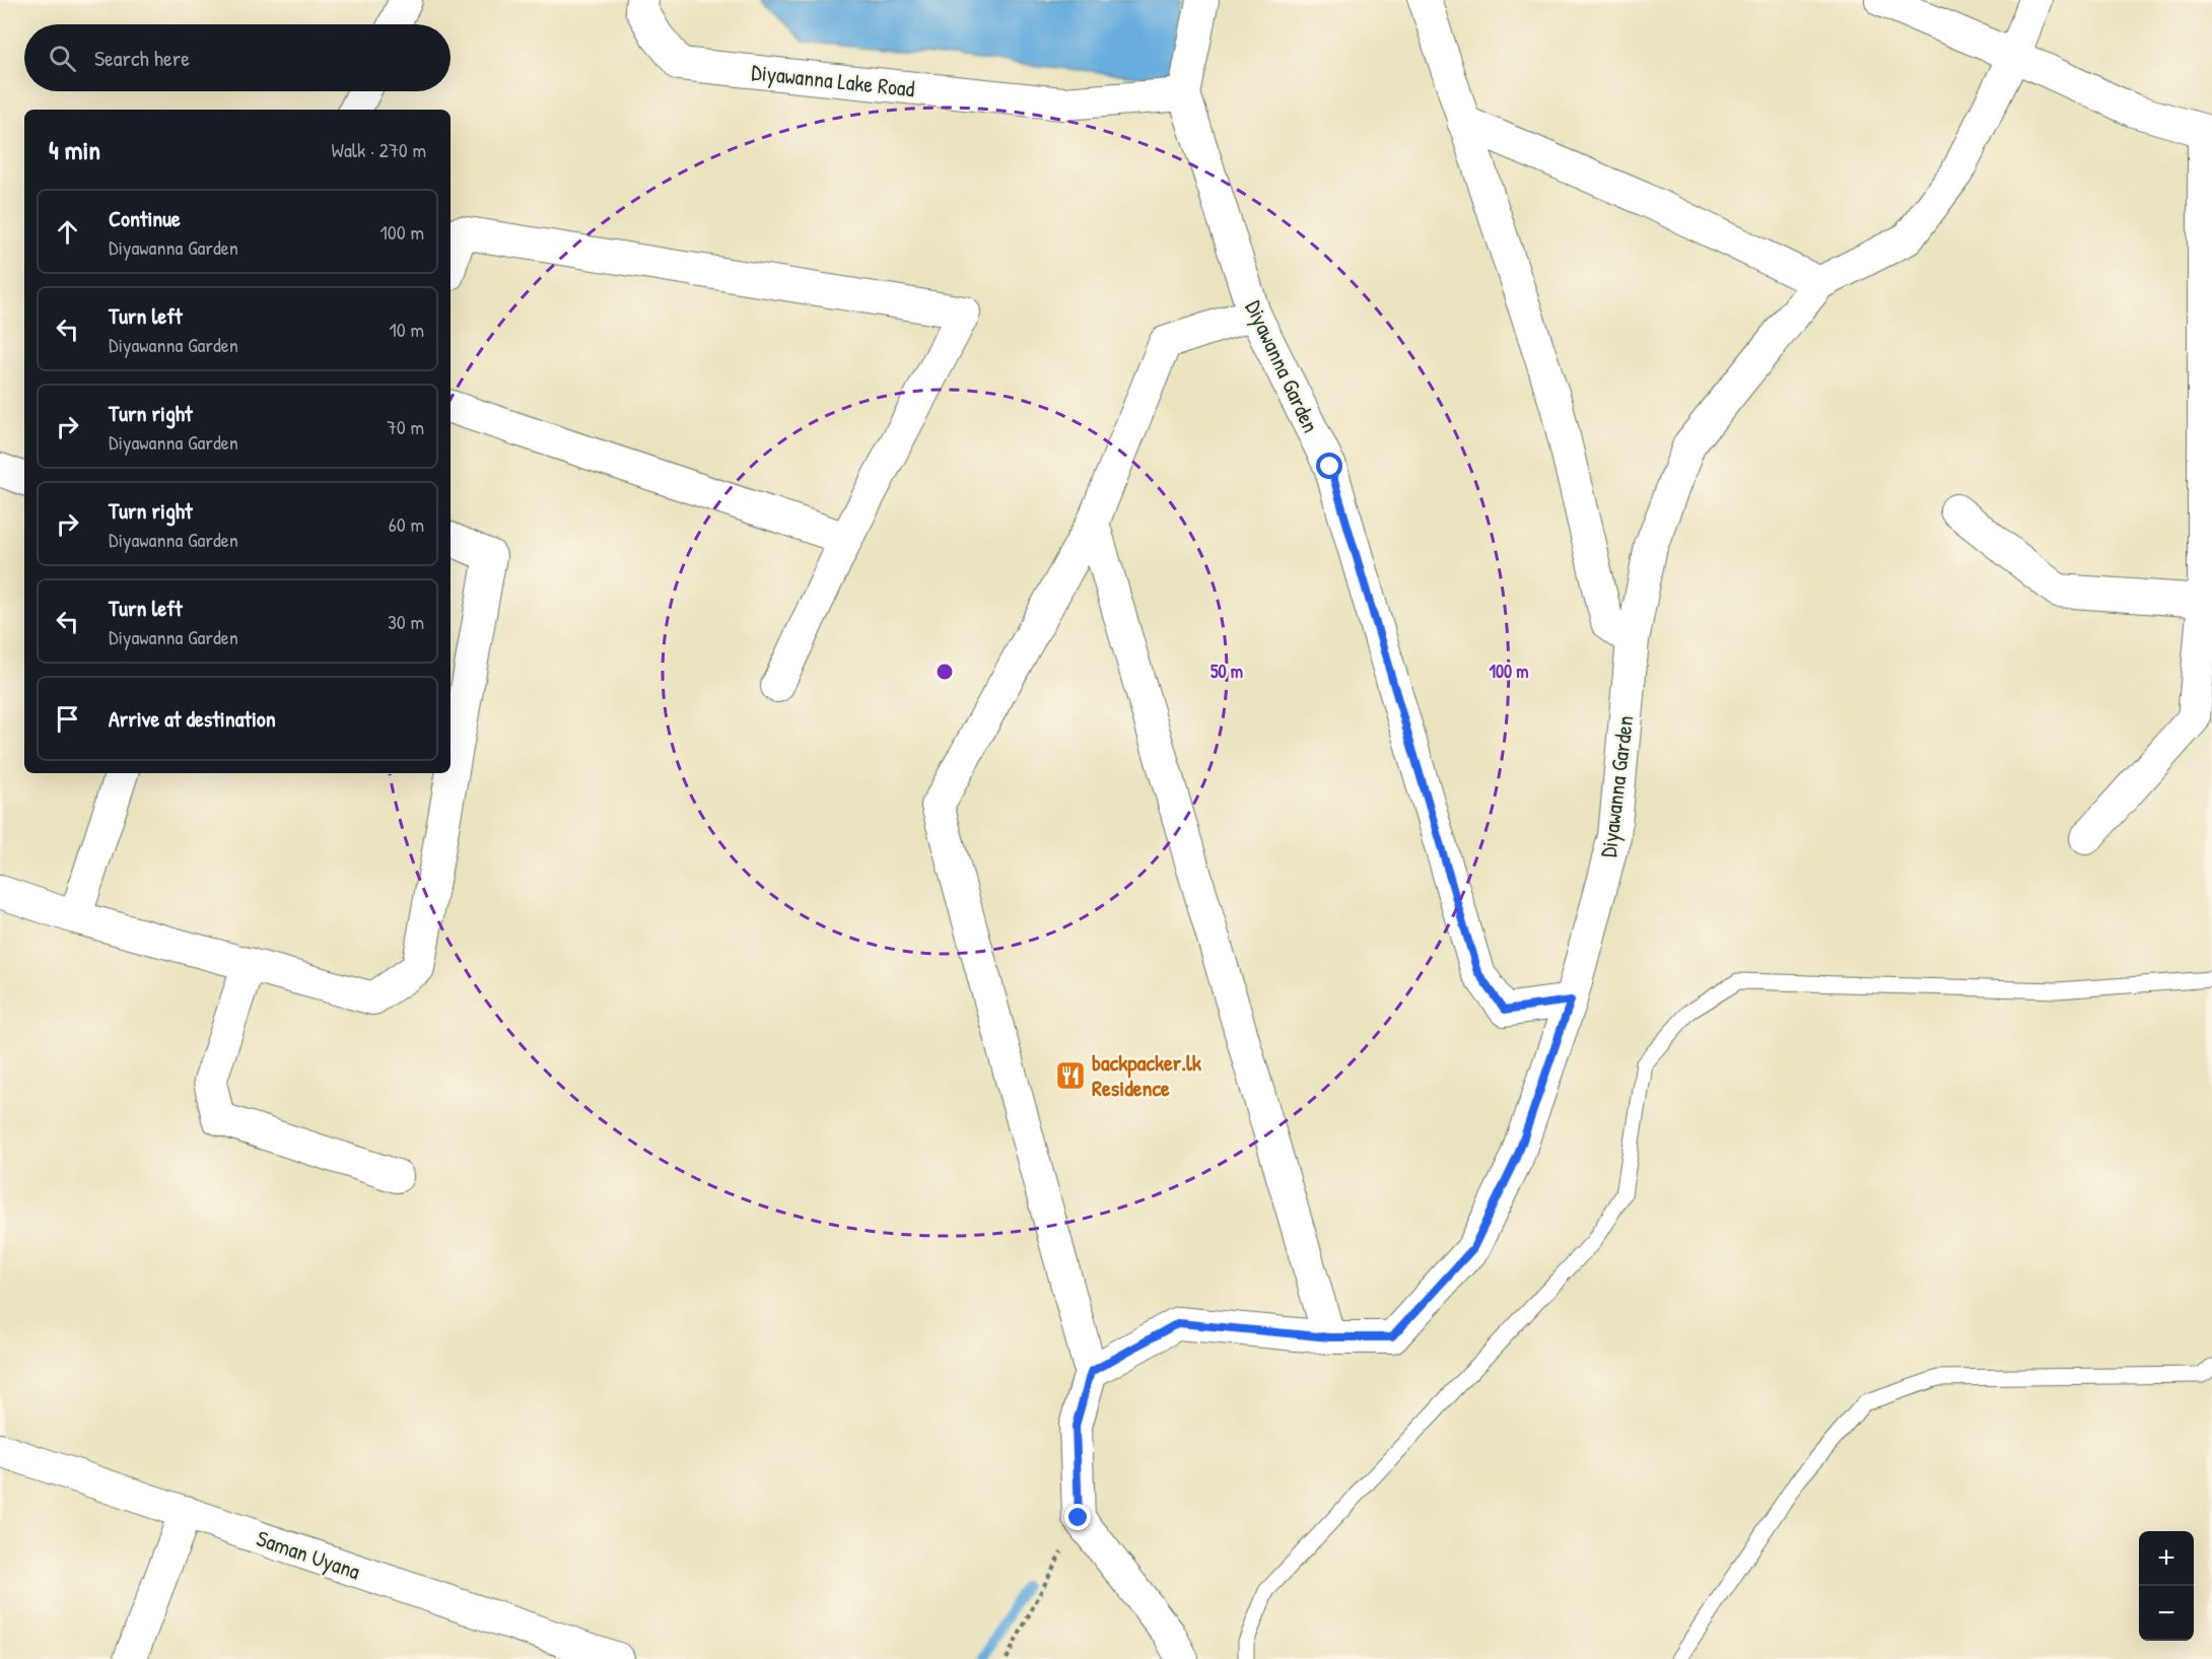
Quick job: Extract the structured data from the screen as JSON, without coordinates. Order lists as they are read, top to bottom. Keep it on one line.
{"streets":{"street":["Diyawanna Lake Road","Diyawanna Garden","Saman Uyana"]},"crossings":[["Diyawanna Lake Road","Diyawanna Garden"]],"places":{"restaurant":["backpacker.lk Residence"]},"page":{"search":"Search here","heading":["4 min","Walk · 270 m"],"list":[["Continue","Diyawanna Garden","100 m"],["Turn left","Diyawanna Garden","10 m"],["Turn right","Diyawanna Garden","70 m"],["Turn right","Diyawanna Garden","60 m"],["Turn left","Diyawanna Garden","30 m"],"Arrive at destination"],"map_buttons":["+","−"]},"rings":["50 m","100 m"]}
